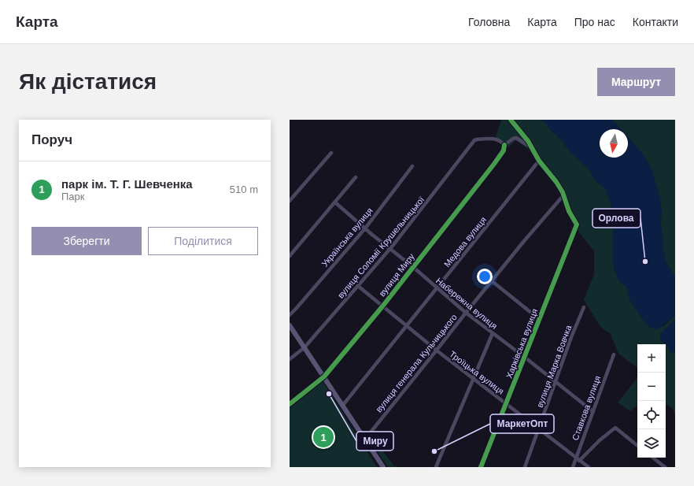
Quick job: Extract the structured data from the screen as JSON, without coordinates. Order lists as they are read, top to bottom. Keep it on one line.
{"streets":{"street":["Українська вулиця","Медова вулиця","вулиця Соломії Крушельницької","вулиця Миру","Набережна вулиця","Харківська вулиця","вулиця генерала Кульчицького","вулиця Марка Вовчка","Троїцька вулиця","Ставкова вулиця"]},"crossings":[["Українська вулиця","Набережна вулиця"],["Медова вулиця","Набережна вулиця"],["Медова вулиця","Троїцька вулиця"],["вулиця Соломії Крушельницької","вулиця Миру"],["вулиця Соломії Крушельницької","Набережна вулиця"],["вулиця Соломії Крушельницької","Троїцька вулиця"],["вулиця Миру","Набережна вулиця"],["вулиця Миру","Троїцька вулиця"],["Набережна вулиця","Харківська вулиця"],["Набережна вулиця","вулиця генерала Кульчицького"],["Набережна вулиця","вулиця Марка Вовчка"],["Набережна вулиця","Ставкова вулиця"],["Харківська вулиця","вулиця генерала Кульчицького"],["Харківська вулиця","Троїцька вулиця"],["вулиця генерала Кульчицького","Троїцька вулиця"],["вулиця Марка Вовчка","Троїцька вулиця"],["Троїцька вулиця","Ставкова вулиця"]],"places":["Орлова","Миру","МаркетОпт"],"north":"bottom","page":{"header":"Карта","nav":["Головна","Карта","Про нас","Контакти"],"buttons":["Маршрут",["Зберегти","Поділитися"]],"title":"Як дістатися","heading":"Поруч","list":[{"mark":"1","name":"парк ім. Т. Г. Шевченка","note":"Парк","value":"510 m"}],"map_buttons":["+","−"],"pins":"1"}}
